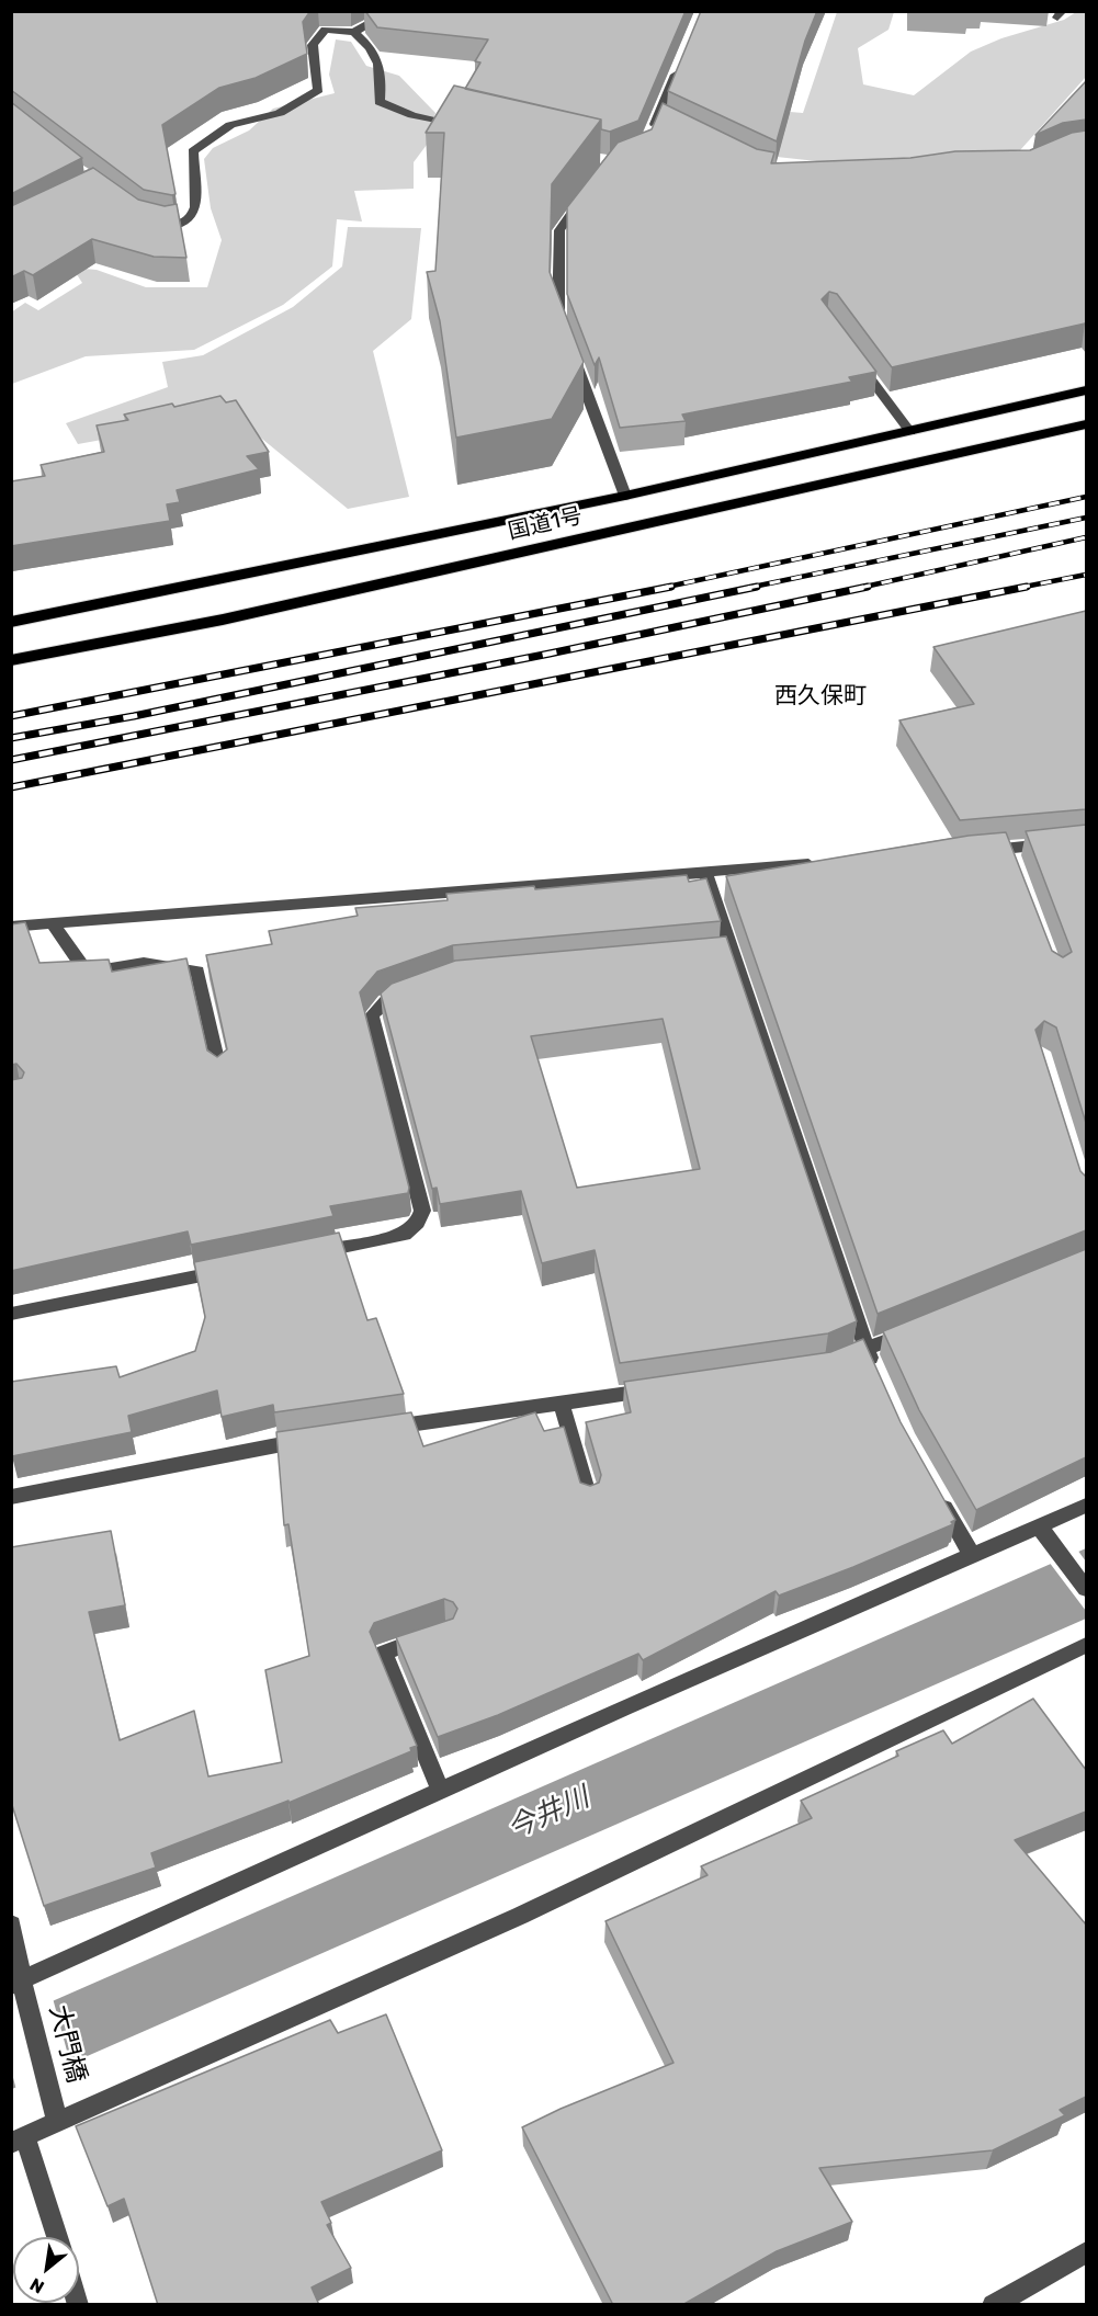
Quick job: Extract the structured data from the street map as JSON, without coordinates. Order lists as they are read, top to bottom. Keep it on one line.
{"streets":{"highway":["国道1号"],"street":["大門橋"]},"districts":["西久保町"],"water":["今井川"],"north":"bottom left"}
